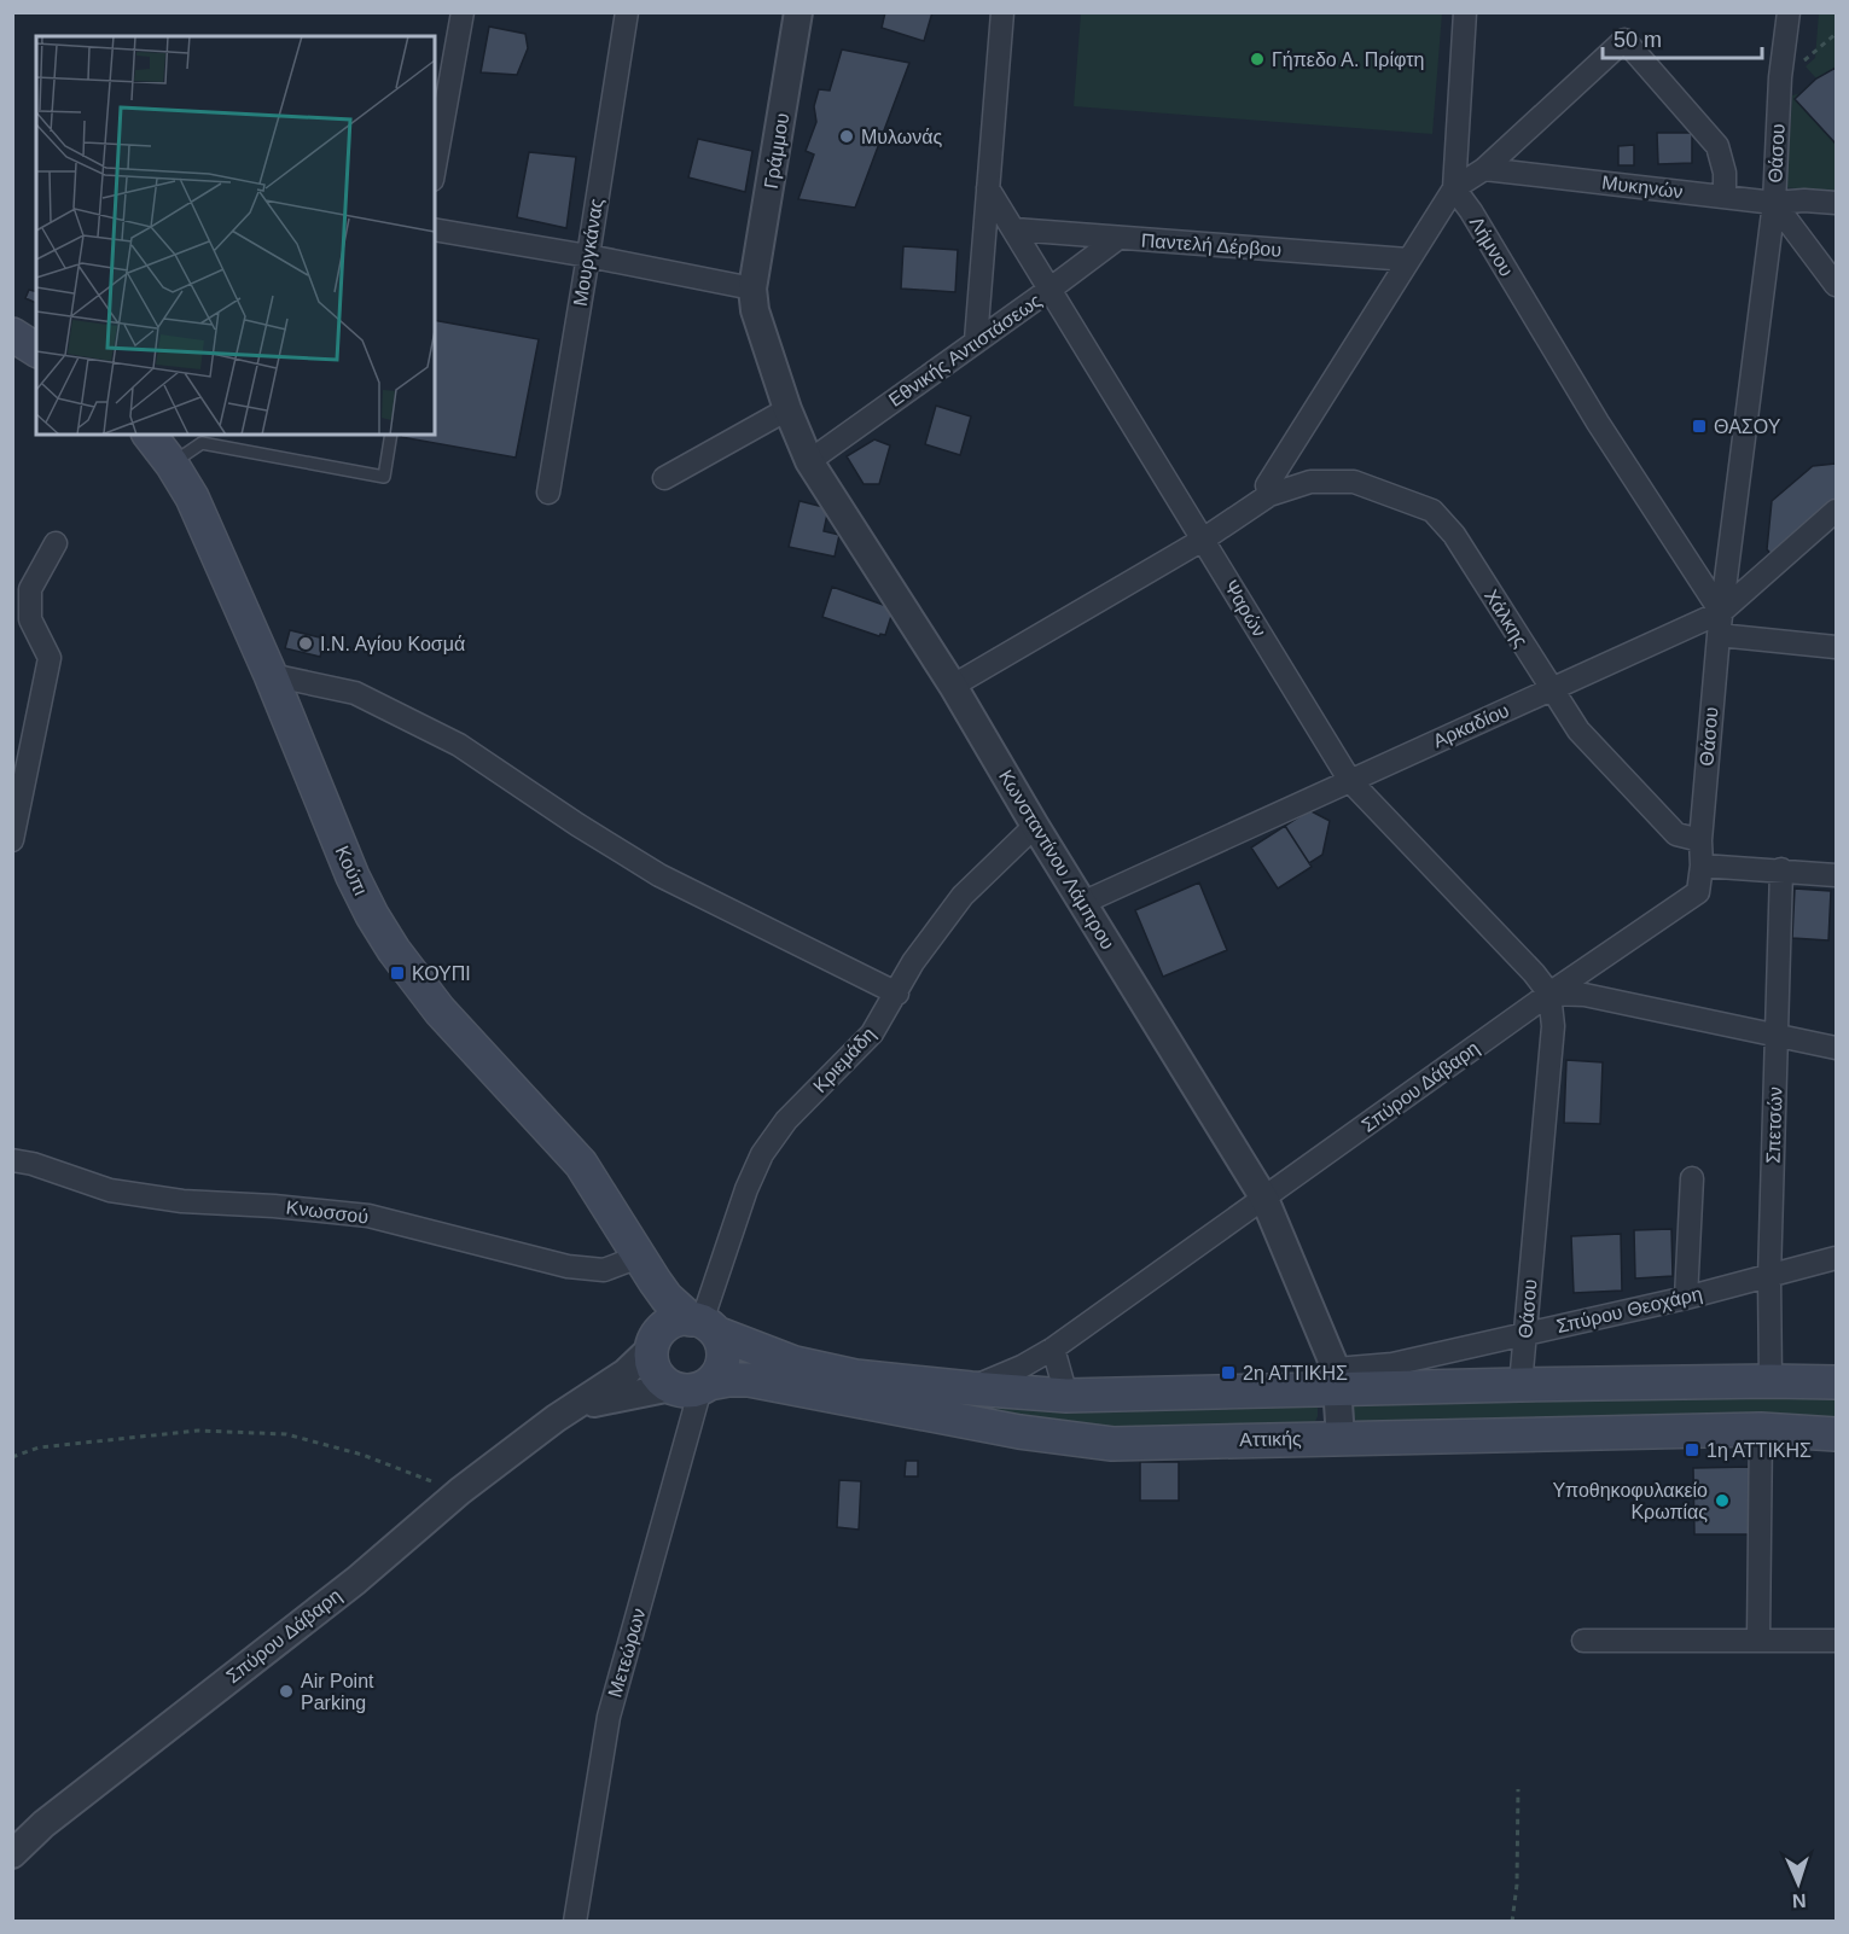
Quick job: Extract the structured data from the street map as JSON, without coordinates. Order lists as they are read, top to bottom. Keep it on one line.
{"streets":{"main road":["Κούπι","Αττικής"],"street":["Γράμμου","Θάσου","Μυκηνών","Παντελή Δέρβου","Λήμνου","Μουργκάνας","Εθνικής Αντιστάσεως","Ψαρών","Χάλκης","Αρκαδίου","Κωνσταντίνου Λάμπρου","Κριεμάδη","Σπύρου Δάβαρη","Σπετσών","Κνωσσού","Σπύρου Θεοχάρη","Μετεώρων"]},"crossings":[["Γράμμου","Κωνσταντίνου Λάμπρου"],["Θάσου","Μυκηνών"],["Θάσου","Λήμνου"],["Θάσου","Ψαρών"],["Θάσου","Χάλκης"],["Θάσου","Αρκαδίου"],["Θάσου","Σπύρου Δάβαρη"],["Θάσου","Σπύρου Θεοχάρη"],["Παντελή Δέρβου","Λήμνου"],["Παντελή Δέρβου","Εθνικής Αντιστάσεως"],["Παντελή Δέρβου","Ψαρών"],["Λήμνου","Χάλκης"],["Λήμνου","Αρκαδίου"],["Εθνικής Αντιστάσεως","Ψαρών"],["Εθνικής Αντιστάσεως","Κωνσταντίνου Λάμπρου"],["Ψαρών","Χάλκης"],["Ψαρών","Αρκαδίου"],["Ψαρών","Σπύρου Δάβαρη"],["Χάλκης","Αρκαδίου"],["Χάλκης","Κωνσταντίνου Λάμπρου"],["Αρκαδίου","Κωνσταντίνου Λάμπρου"],["Κωνσταντίνου Λάμπρου","Κριεμάδη"],["Κωνσταντίνου Λάμπρου","Σπύρου Δάβαρη"],["Κωνσταντίνου Λάμπρου","Σπύρου Θεοχάρη"],["Κωνσταντίνου Λάμπρου","Αττικής"],["Κούπι","Κνωσσού"],["Κριεμάδη","Σπύρου Δάβαρη"],["Κριεμάδη","Αττικής"],["Κριεμάδη","Μετεώρων"],["Σπύρου Δάβαρη","Αττικής"],["Σπύρου Δάβαρη","Μετεώρων"],["Σπετσών","Σπύρου Θεοχάρη"],["Αττικής","Μετεώρων"]],"places":{"other":["Γήπεδο Α. Πρίφτη","Μυλωνάς","Ι.Ν. Αγίου Κοσμά","Υποθηκοφυλακείο Κρωπίας","Air Point Parking"],"transit":["ΘΑΣΟΥ","ΚΟΥΠΙ","2η ΑΤΤΙΚΗΣ","1η ΑΤΤΙΚΗΣ"]},"scale_bar":"50 m","north":"bottom"}
